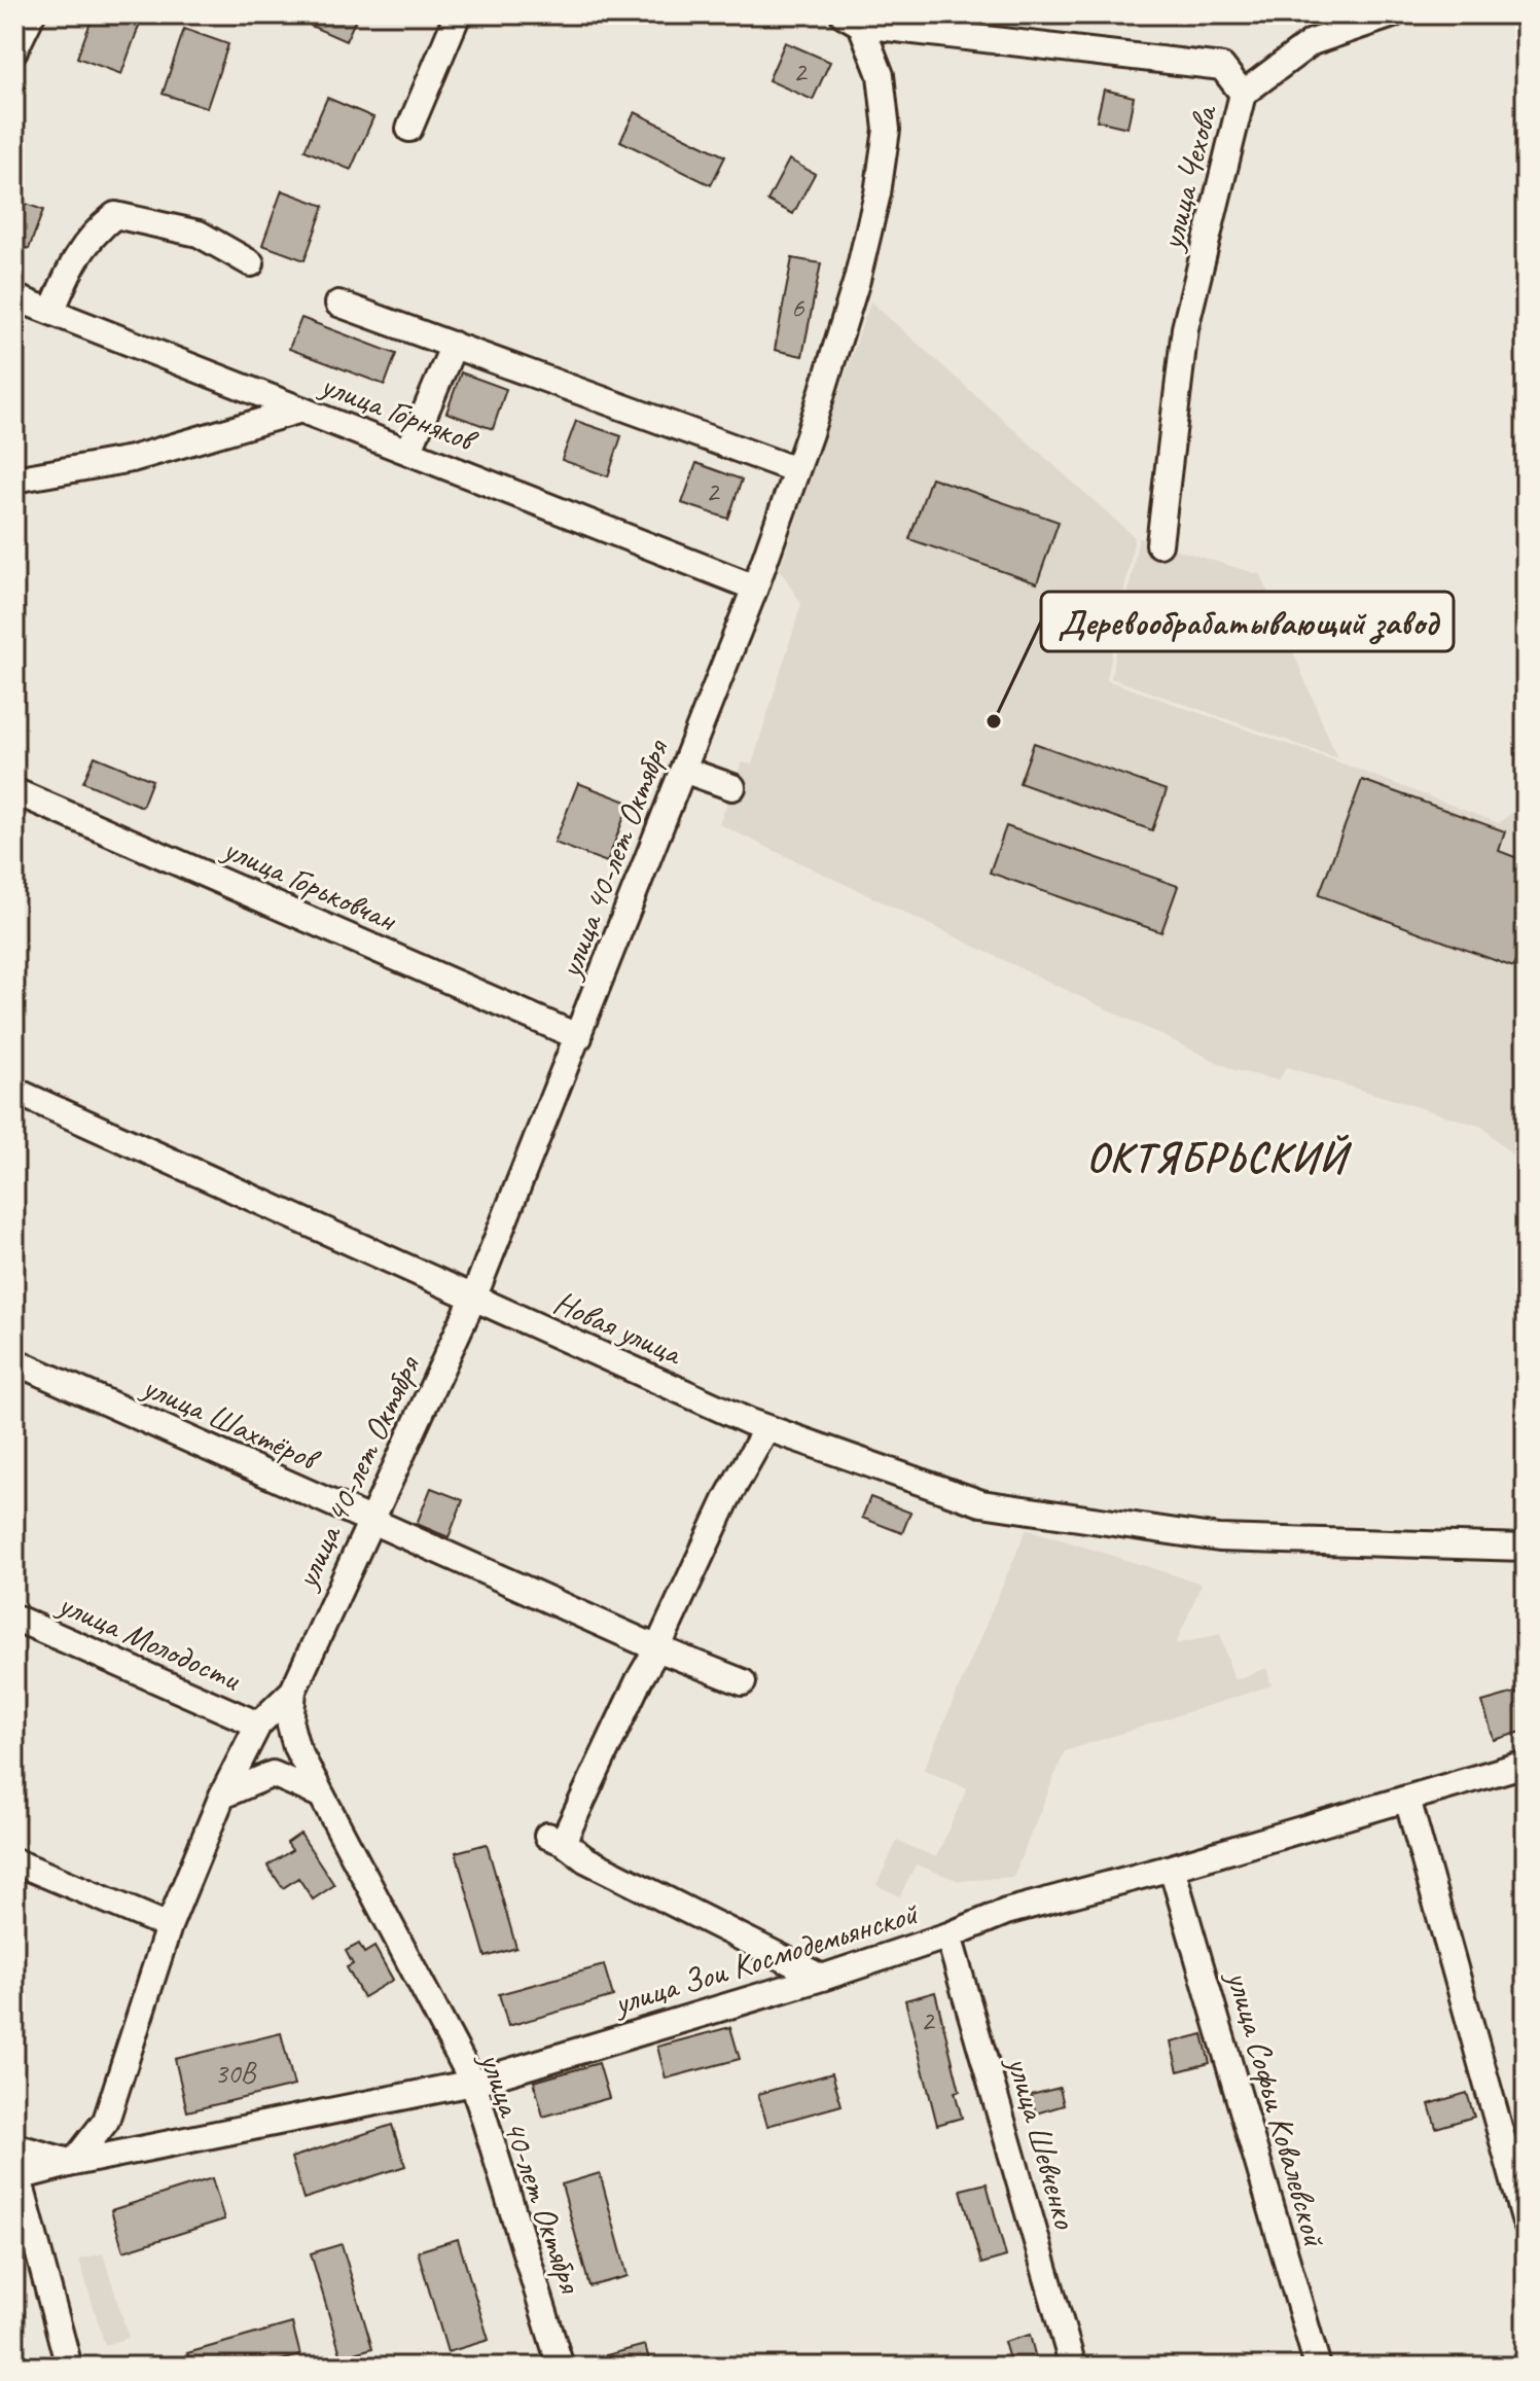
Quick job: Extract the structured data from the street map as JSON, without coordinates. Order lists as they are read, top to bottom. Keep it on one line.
{"streets":{"street":["улица Чехова","улица Горняков","улица 40-лет Октября","улица Горьковчан","Новая улица","улица Шахтёров","улица Молодости","улица Зои Космодемьянской","улица Софьи Ковалевской","улица Шевченко"]},"crossings":[["улица Чехова","улица 40-лет Октября"],["улица Горняков","улица 40-лет Октября"],["улица 40-лет Октября","улица Горьковчан"],["улица 40-лет Октября","Новая улица"],["улица 40-лет Октября","улица Шахтёров"],["улица 40-лет Октября","улица Молодости"],["улица 40-лет Октября","улица Зои Космодемьянской"],["улица Зои Космодемьянской","улица Софьи Ковалевской"],["улица Зои Космодемьянской","улица Шевченко"]],"districts":["ОКТЯБРЬСКИЙ"],"places":["Деревообрабатывающий завод"],"house_numbers":["2","6","2","2","30В"]}
